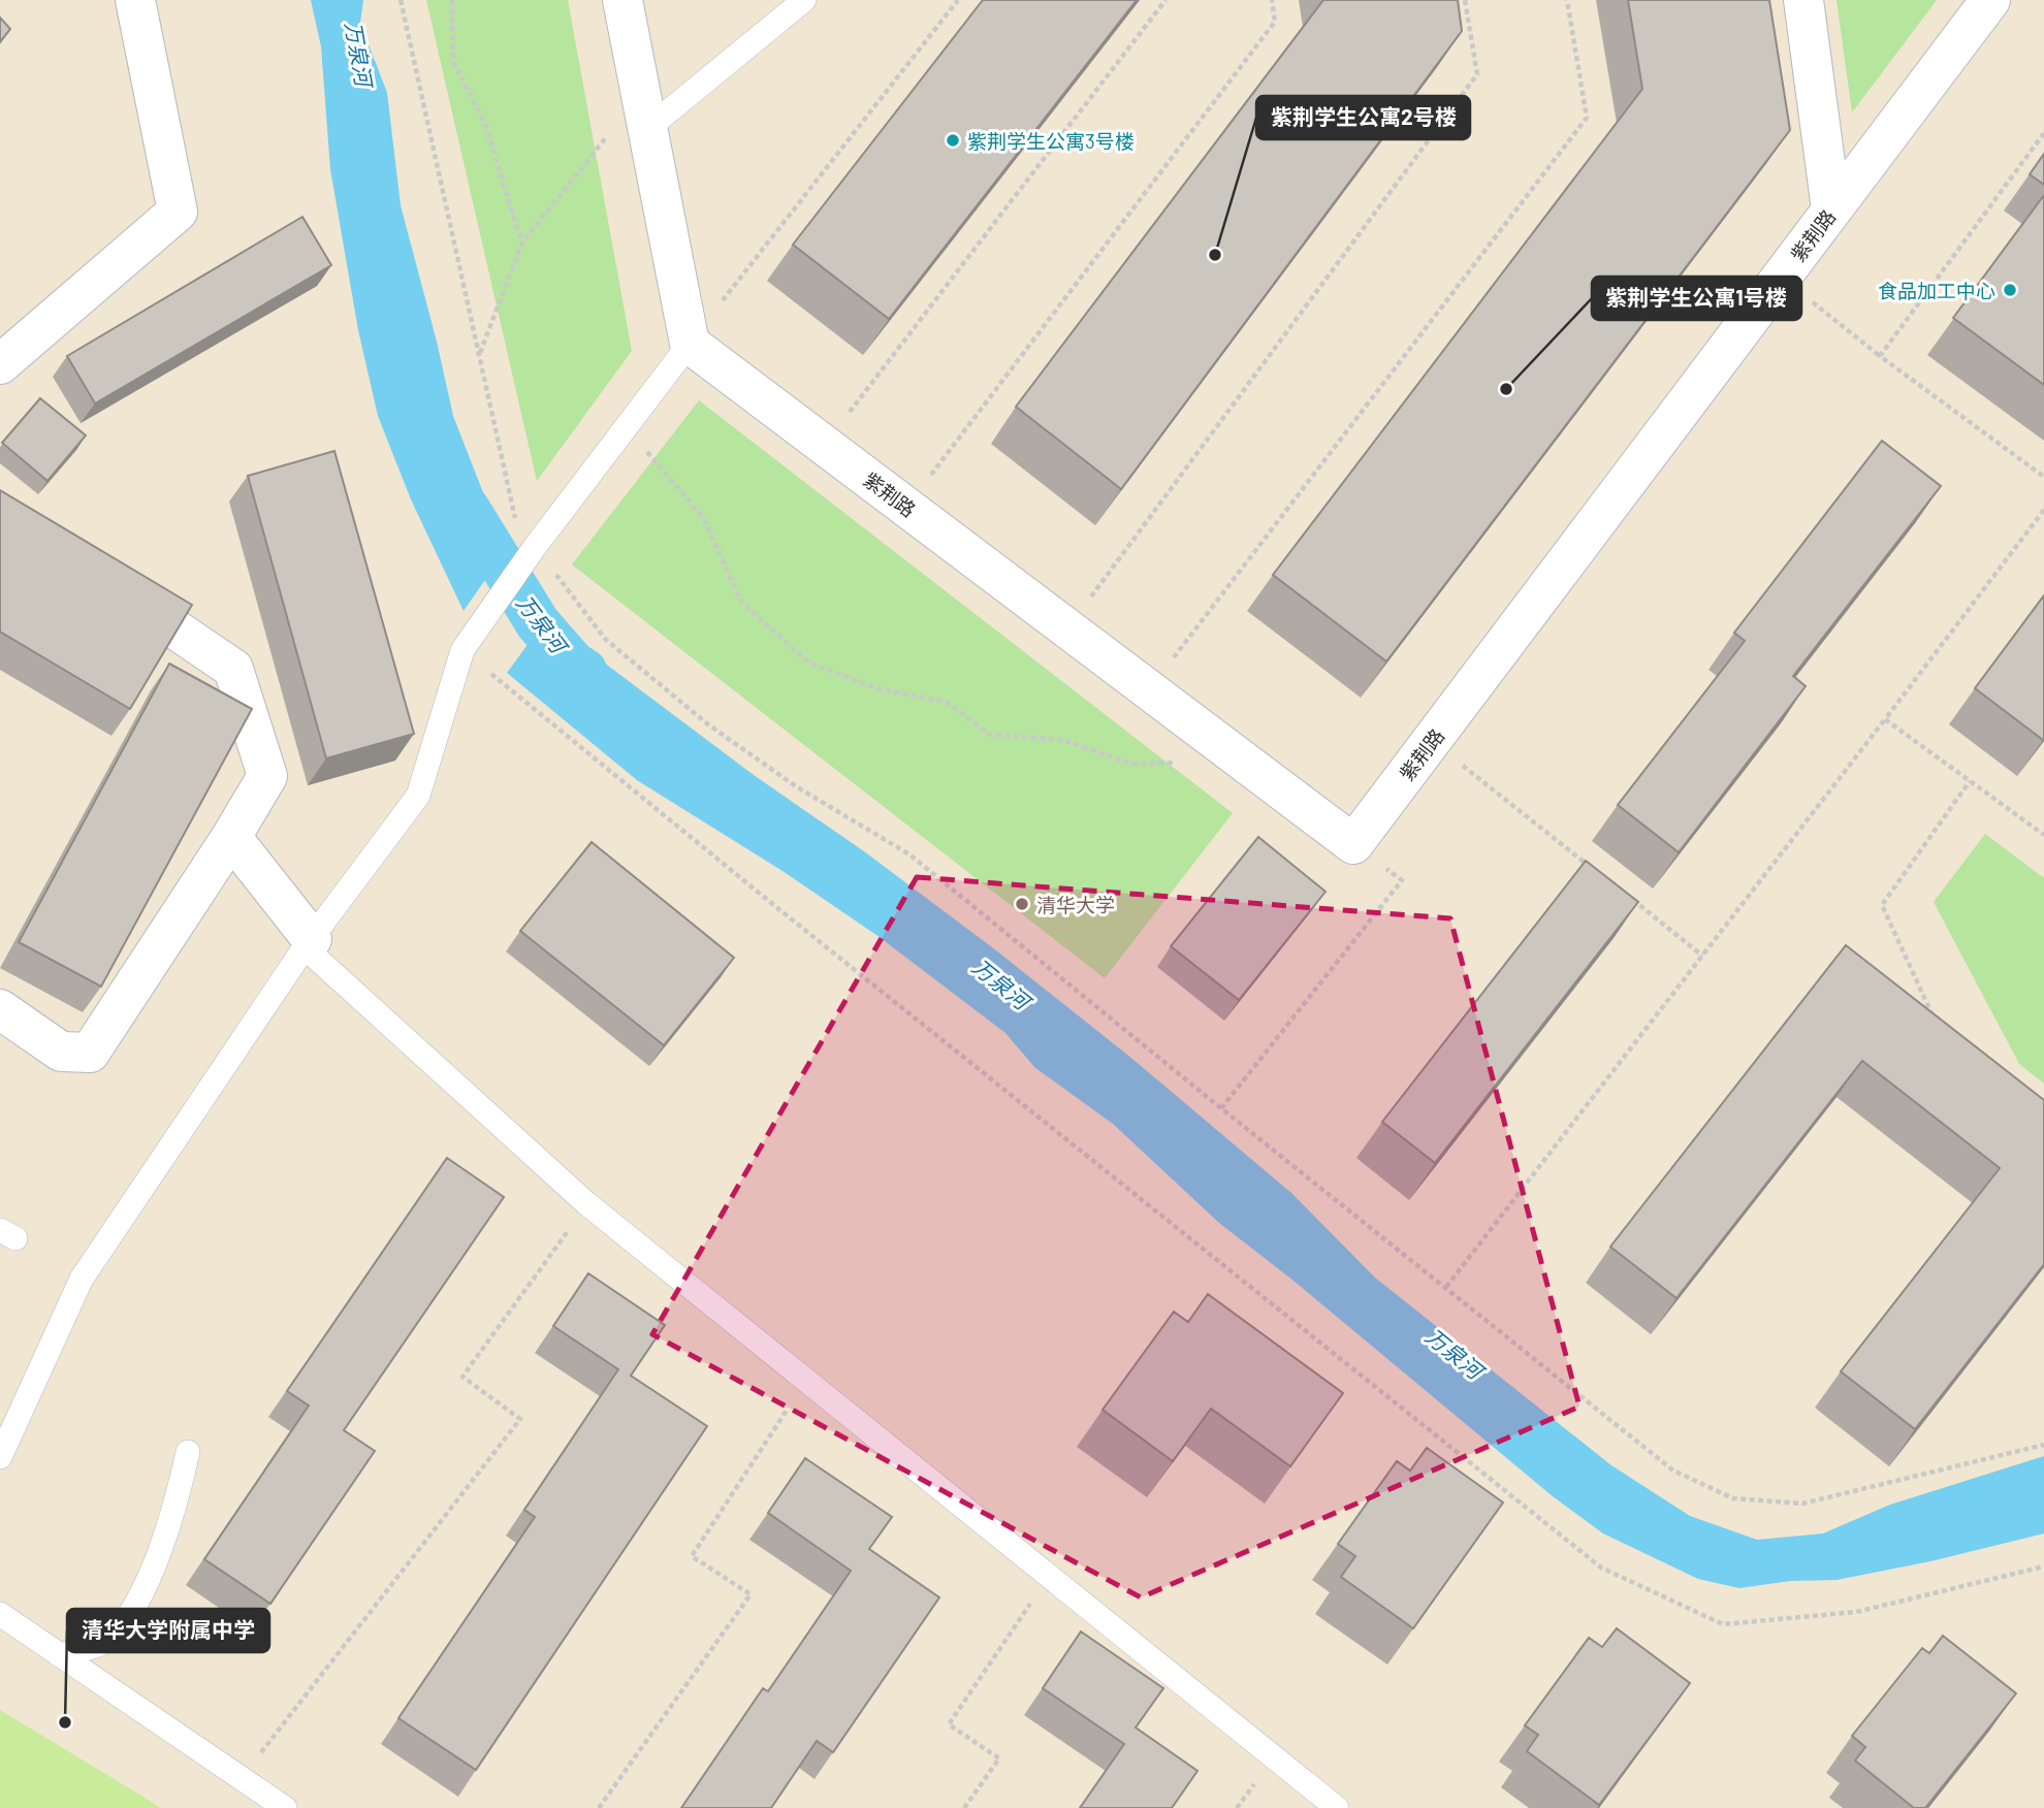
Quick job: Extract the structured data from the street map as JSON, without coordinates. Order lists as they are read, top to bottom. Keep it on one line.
{"streets":{"street":["紫荆路"]},"water":["万泉河"],"places":["紫荆学生公寓3号楼","紫荆学生公寓2号楼","食品加工中心","紫荆学生公寓1号楼","清华大学","清华大学附属中学"]}
